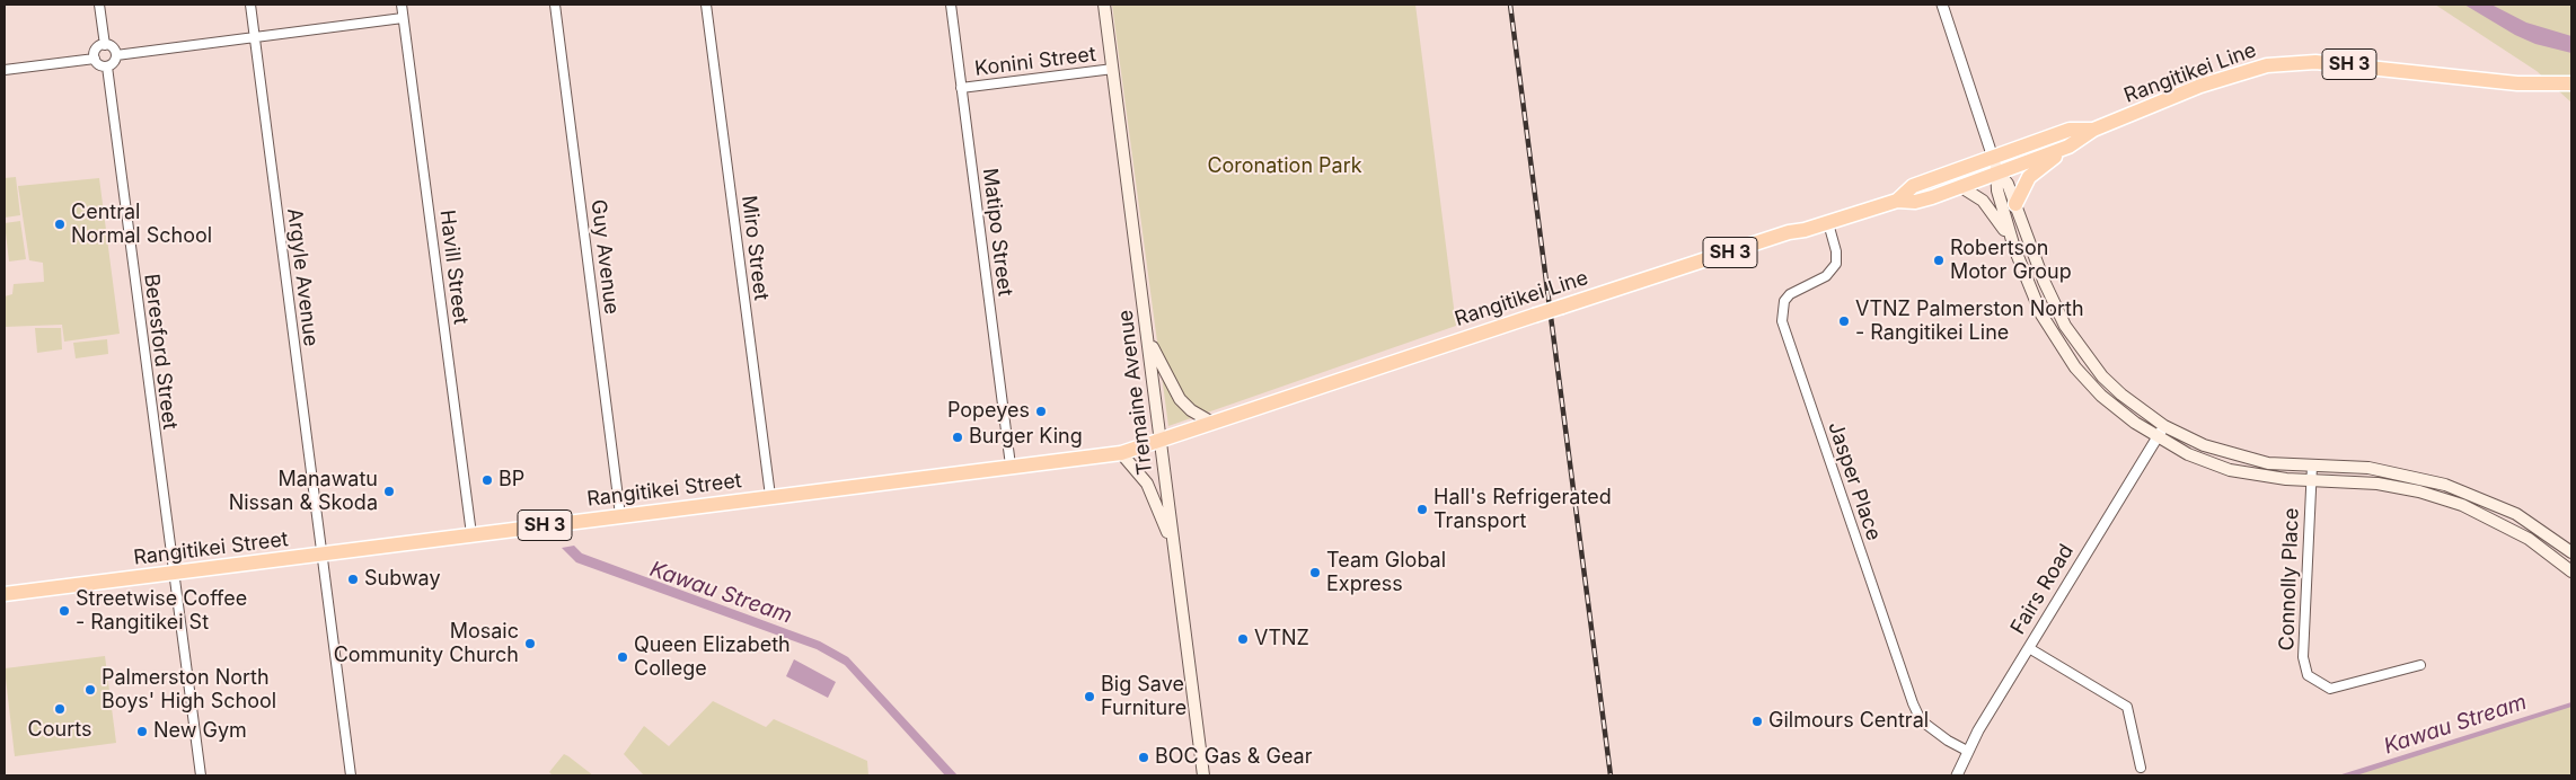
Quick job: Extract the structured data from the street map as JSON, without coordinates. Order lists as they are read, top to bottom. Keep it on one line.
{"streets":{"highway":["SH 3","Rangitikei Line","Rangitikei Street"],"main road":["Tremaine Avenue"],"street":["Konini Street","Matipo Street","Miro Street","Guy Avenue","Havill Street","Argyle Avenue","Beresford Street","Jasper Place","Connolly Place","Fairs Road"]},"crossings":[["Konini Street","Matipo Street"],["Konini Street","Tremaine Avenue"],["Rangitikei Line","Tremaine Avenue"],["Rangitikei Line","Jasper Place"],["Rangitikei Line","Rangitikei Street"],["Matipo Street","Rangitikei Street"],["Miro Street","Rangitikei Street"],["Guy Avenue","Rangitikei Street"],["Havill Street","Rangitikei Street"],["Argyle Avenue","Rangitikei Street"],["Beresford Street","Rangitikei Street"],["Tremaine Avenue","Rangitikei Street"],["Jasper Place","Fairs Road"]],"water":["Kawau Stream"],"parks":["Coronation Park"],"places":["Central Normal School","Robertson Motor Group","VTNZ Palmerston North - Rangitikei Line","Popeyes","Burger King","BP","Manawatu Nissan & Skoda","Hall's Refrigerated Transport","Team Global Express","Subway","Streetwise Coffee - Rangitikei St","VTNZ","Mosaic Community Church","Queen Elizabeth College","Palmerston North Boys' High School","Big Save Furniture","Courts","Gilmours Central","New Gym","BOC Gas & Gear"]}
